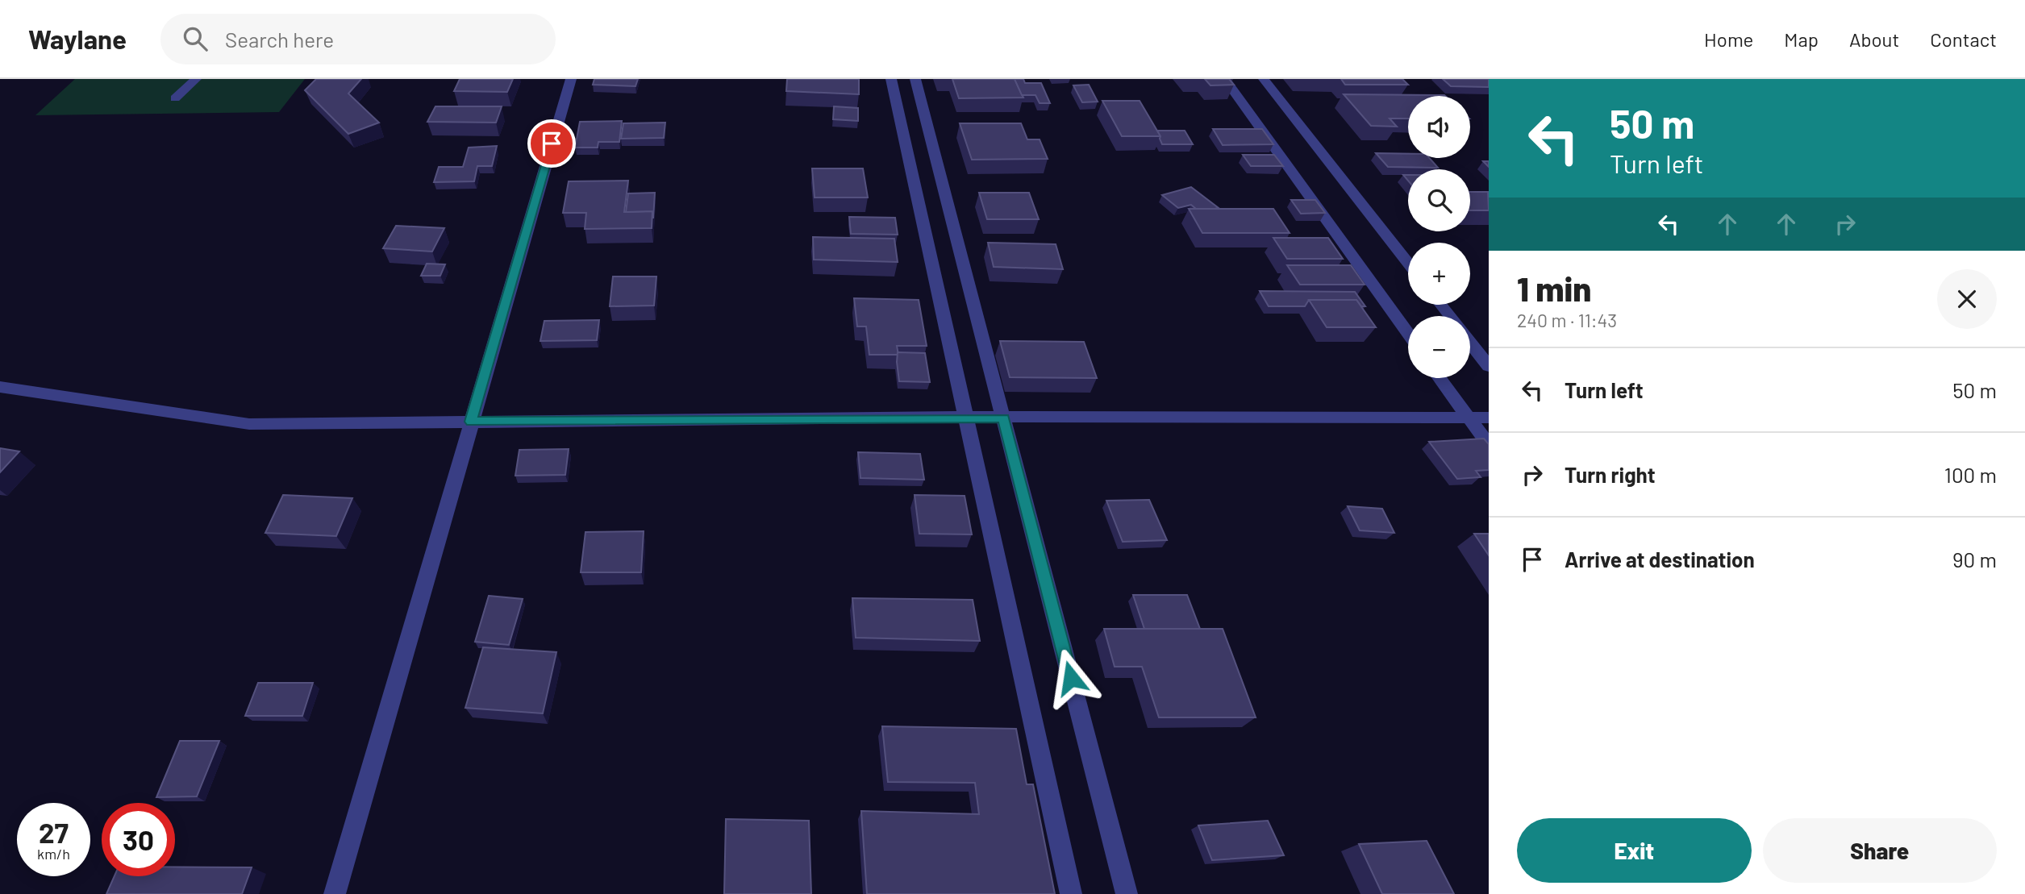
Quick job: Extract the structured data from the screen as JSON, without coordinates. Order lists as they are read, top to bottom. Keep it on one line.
{"page":{"header":"Waylane","search":"Search here","nav":["Home","Map","About","Contact"],"turn":["50 m","Turn left"],"map_buttons":["+","−"],"heading":["1 min","240 m · 11:43"],"list":[{"name":"Turn left","value":"50 m"},{"name":"Turn right","value":"100 m"},{"name":"Arrive at destination","value":"90 m"}],"speed":"27 km/h","limit":"30","buttons":["Exit","Share"]}}
